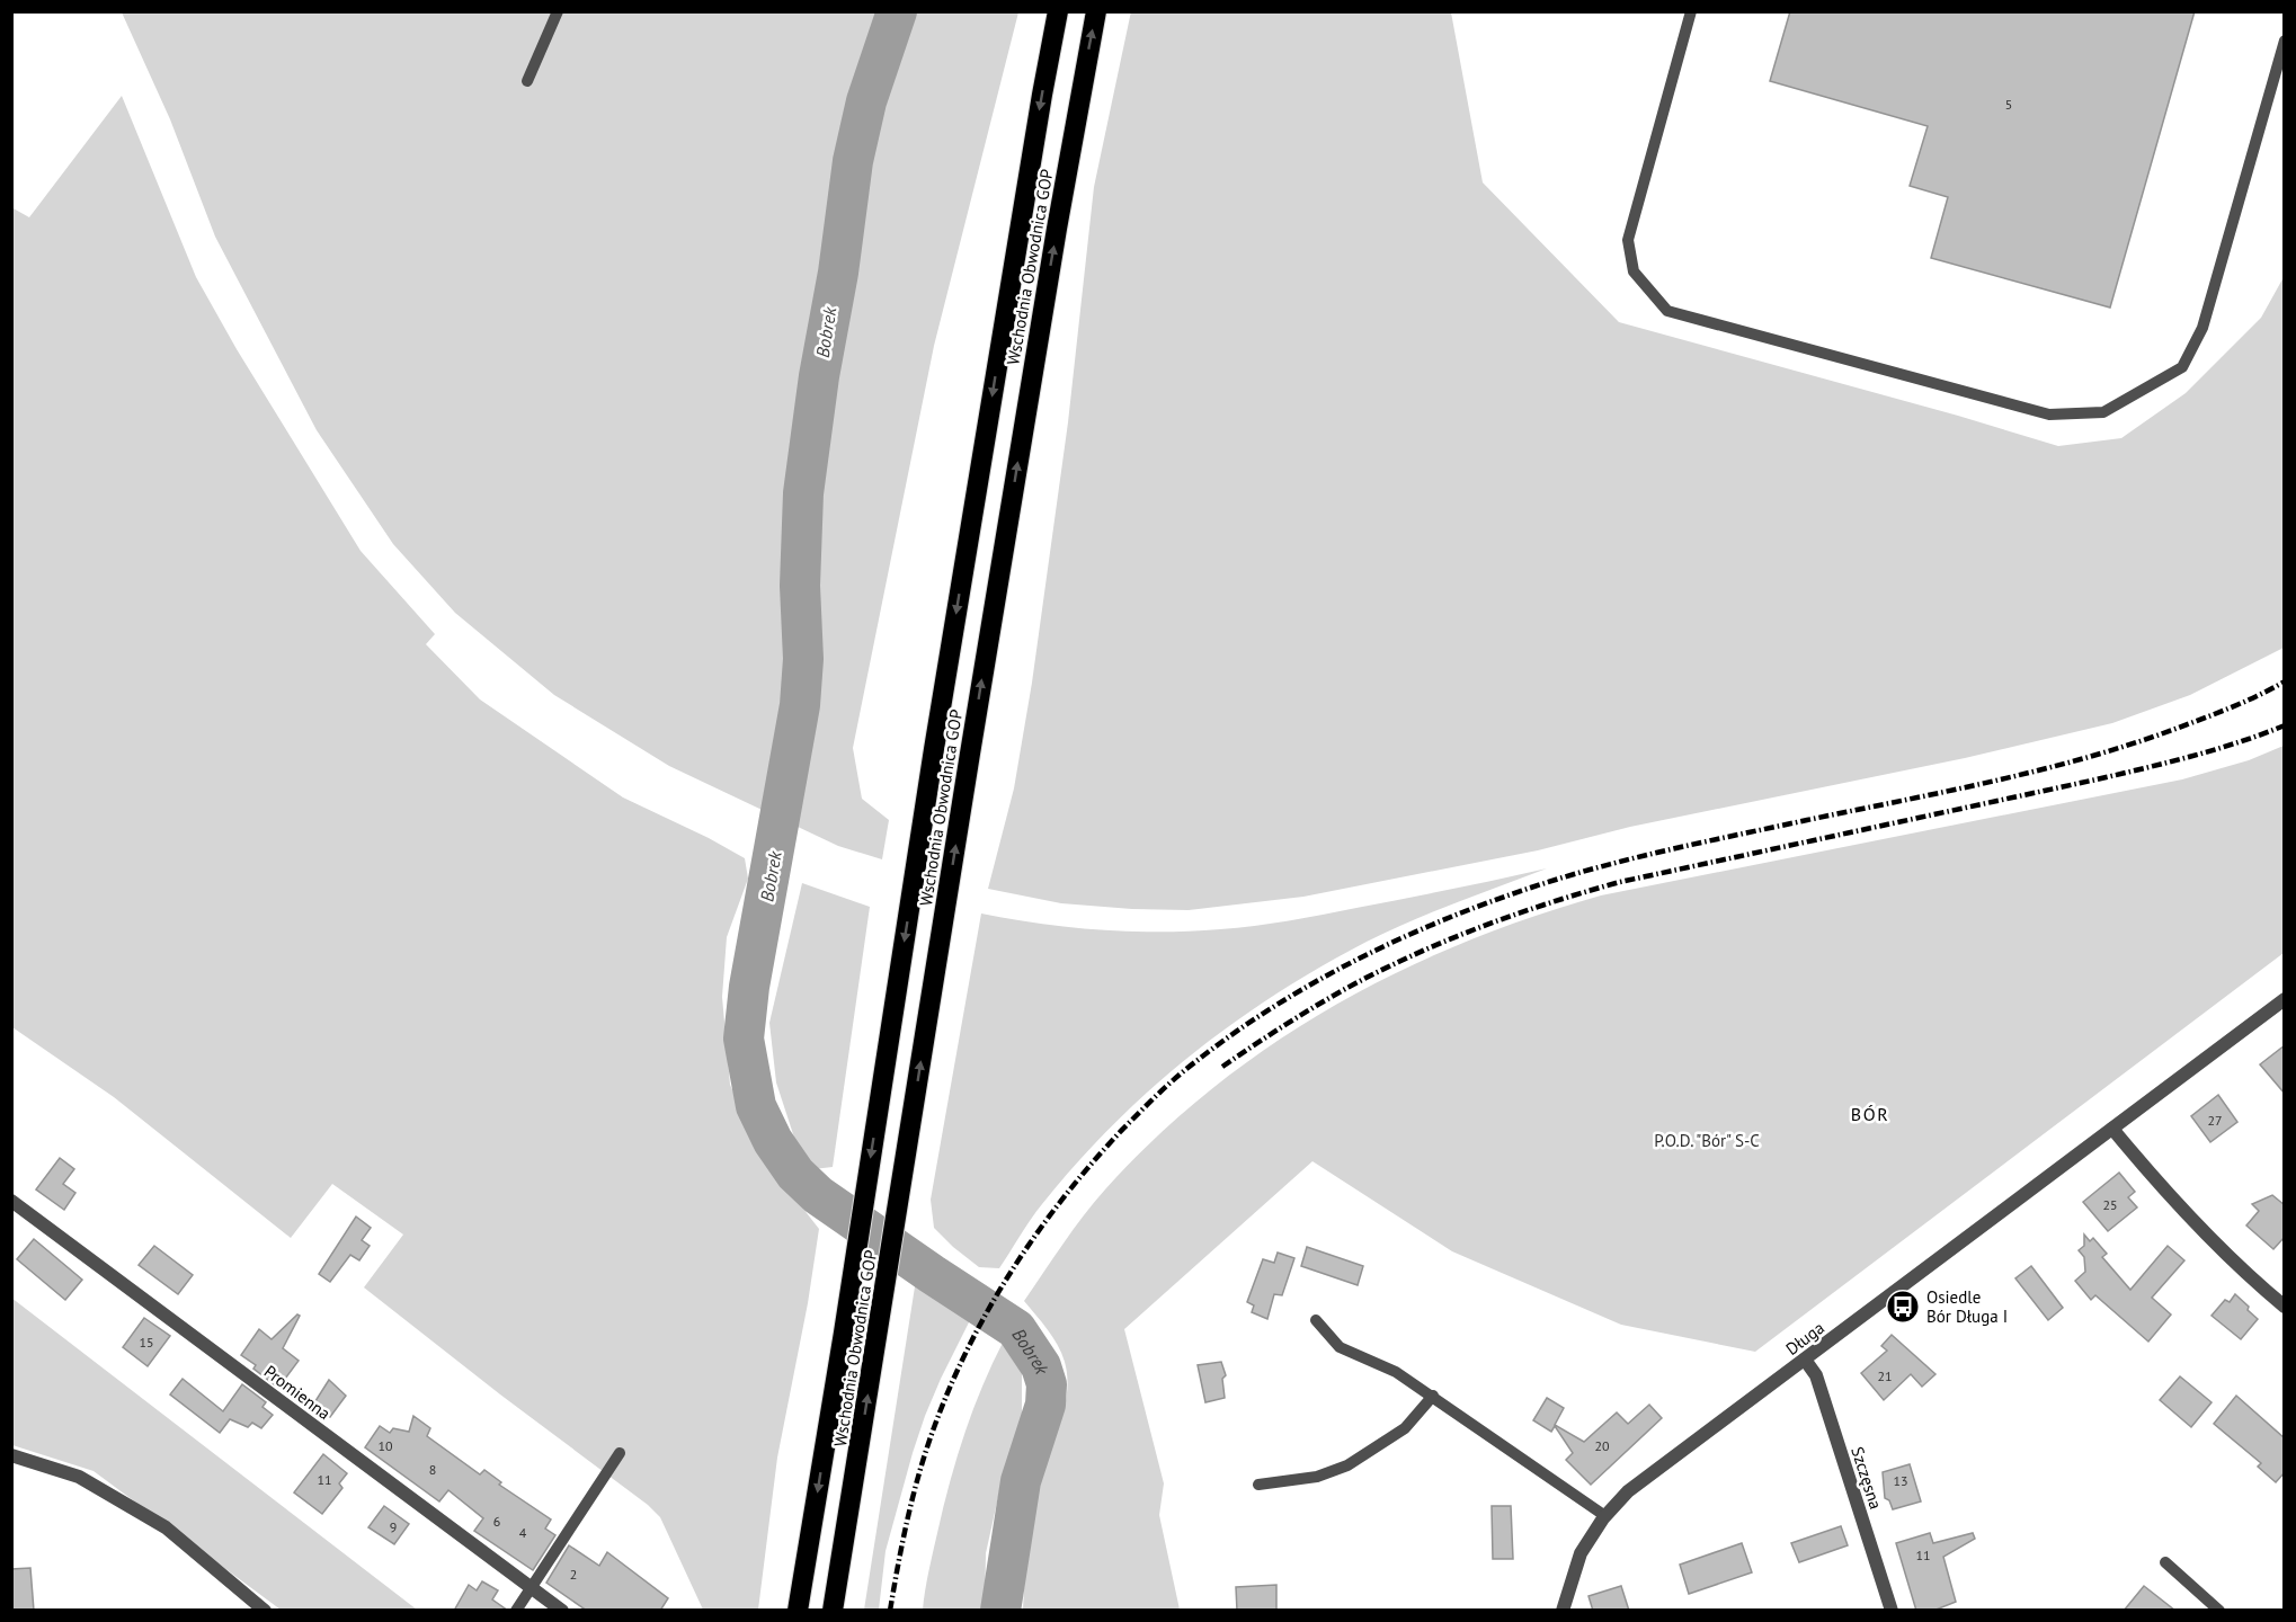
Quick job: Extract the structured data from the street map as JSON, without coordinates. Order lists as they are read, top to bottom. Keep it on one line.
{"streets":{"highway":["Wschodnia Obwodnica GOP"],"street":["Długa","Promienna","Szczęsna"]},"crossings":[["Długa","Szczęsna"]],"districts":["BÓR"],"water":["Bobrek"],"parks":["P.O.D. \"Bór\" S-C"],"places":{"bus stop":["Osiedle Bór Długa I"]},"house_numbers":["5","27","25","15","21","10","20","8","11","13","6","9","4","11","2"]}
